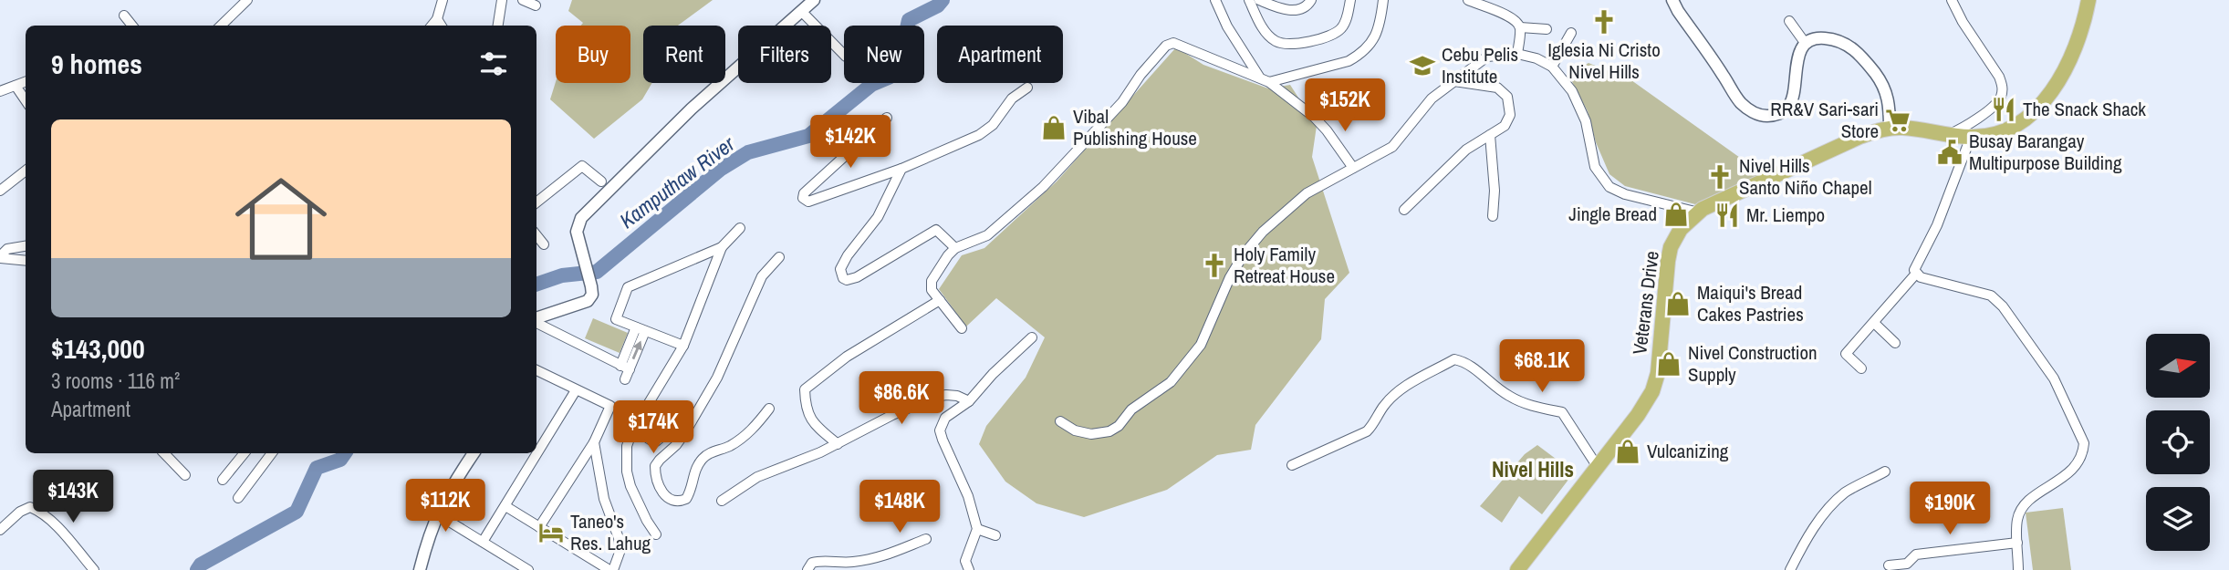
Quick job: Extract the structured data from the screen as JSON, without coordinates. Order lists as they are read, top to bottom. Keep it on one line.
{"streets":{"main road":["Veterans Drive"]},"districts":["Nivel Hills"],"water":["Kamputhaw River"],"places":{"church":["Iglesia Ni Cristo Nivel Hills","Nivel Hills Santo Niño Chapel","Holy Family Retreat House"],"school or university":["Cebu Pelis Institute"],"restaurant":["The Snack Shack","Mr. Liempo"],"supermarket":["RR&V Sari-sari Store"],"shop":["Vibal Publishing House","Jingle Bread","Maiqui's Bread Cakes Pastries","Nivel Construction Supply","Vulcanizing"],"public building":["Busay Barangay Multipurpose Building"],"hotel":["Taneo's Res. Lahug"]},"north":"right","page":{"chip":["Buy","Rent","Filters","New","Apartment"],"heading":"9 homes","price":["$152K","$142K","$68.1K","$86.6K","$174K","$143K","$112K","$148K","$190K"],"list":[{"name":"$143,000","note":"3 rooms · 116 m² · Apartment"}]}}
